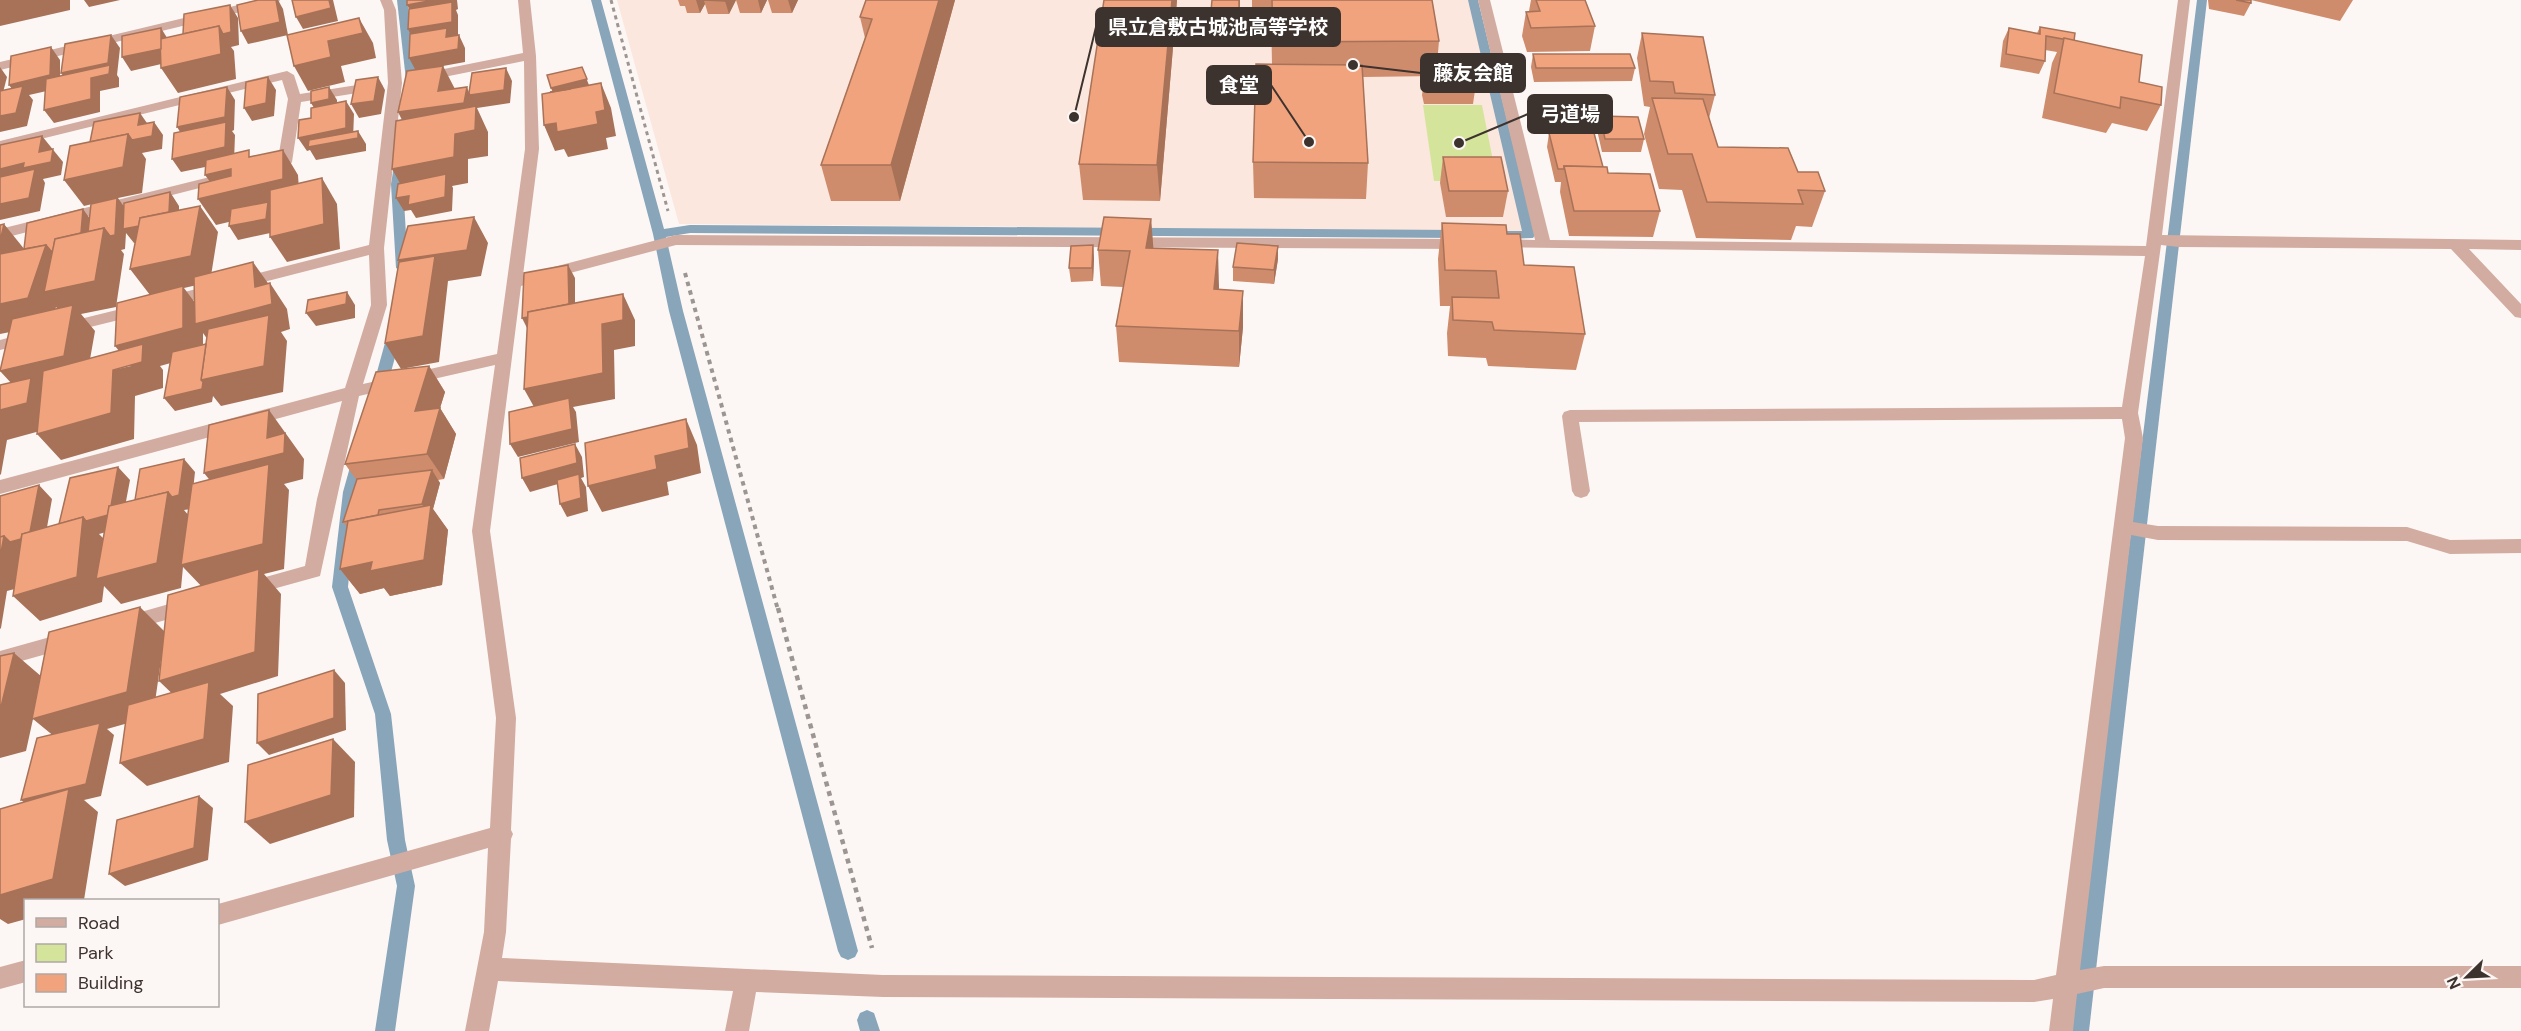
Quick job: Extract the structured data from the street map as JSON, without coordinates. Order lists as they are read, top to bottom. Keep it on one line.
{"places":["藤友会館","県立倉敷古城池高等学校","食堂","弓道場"],"legend":["Road","Park","Building"],"north":"bottom left"}
